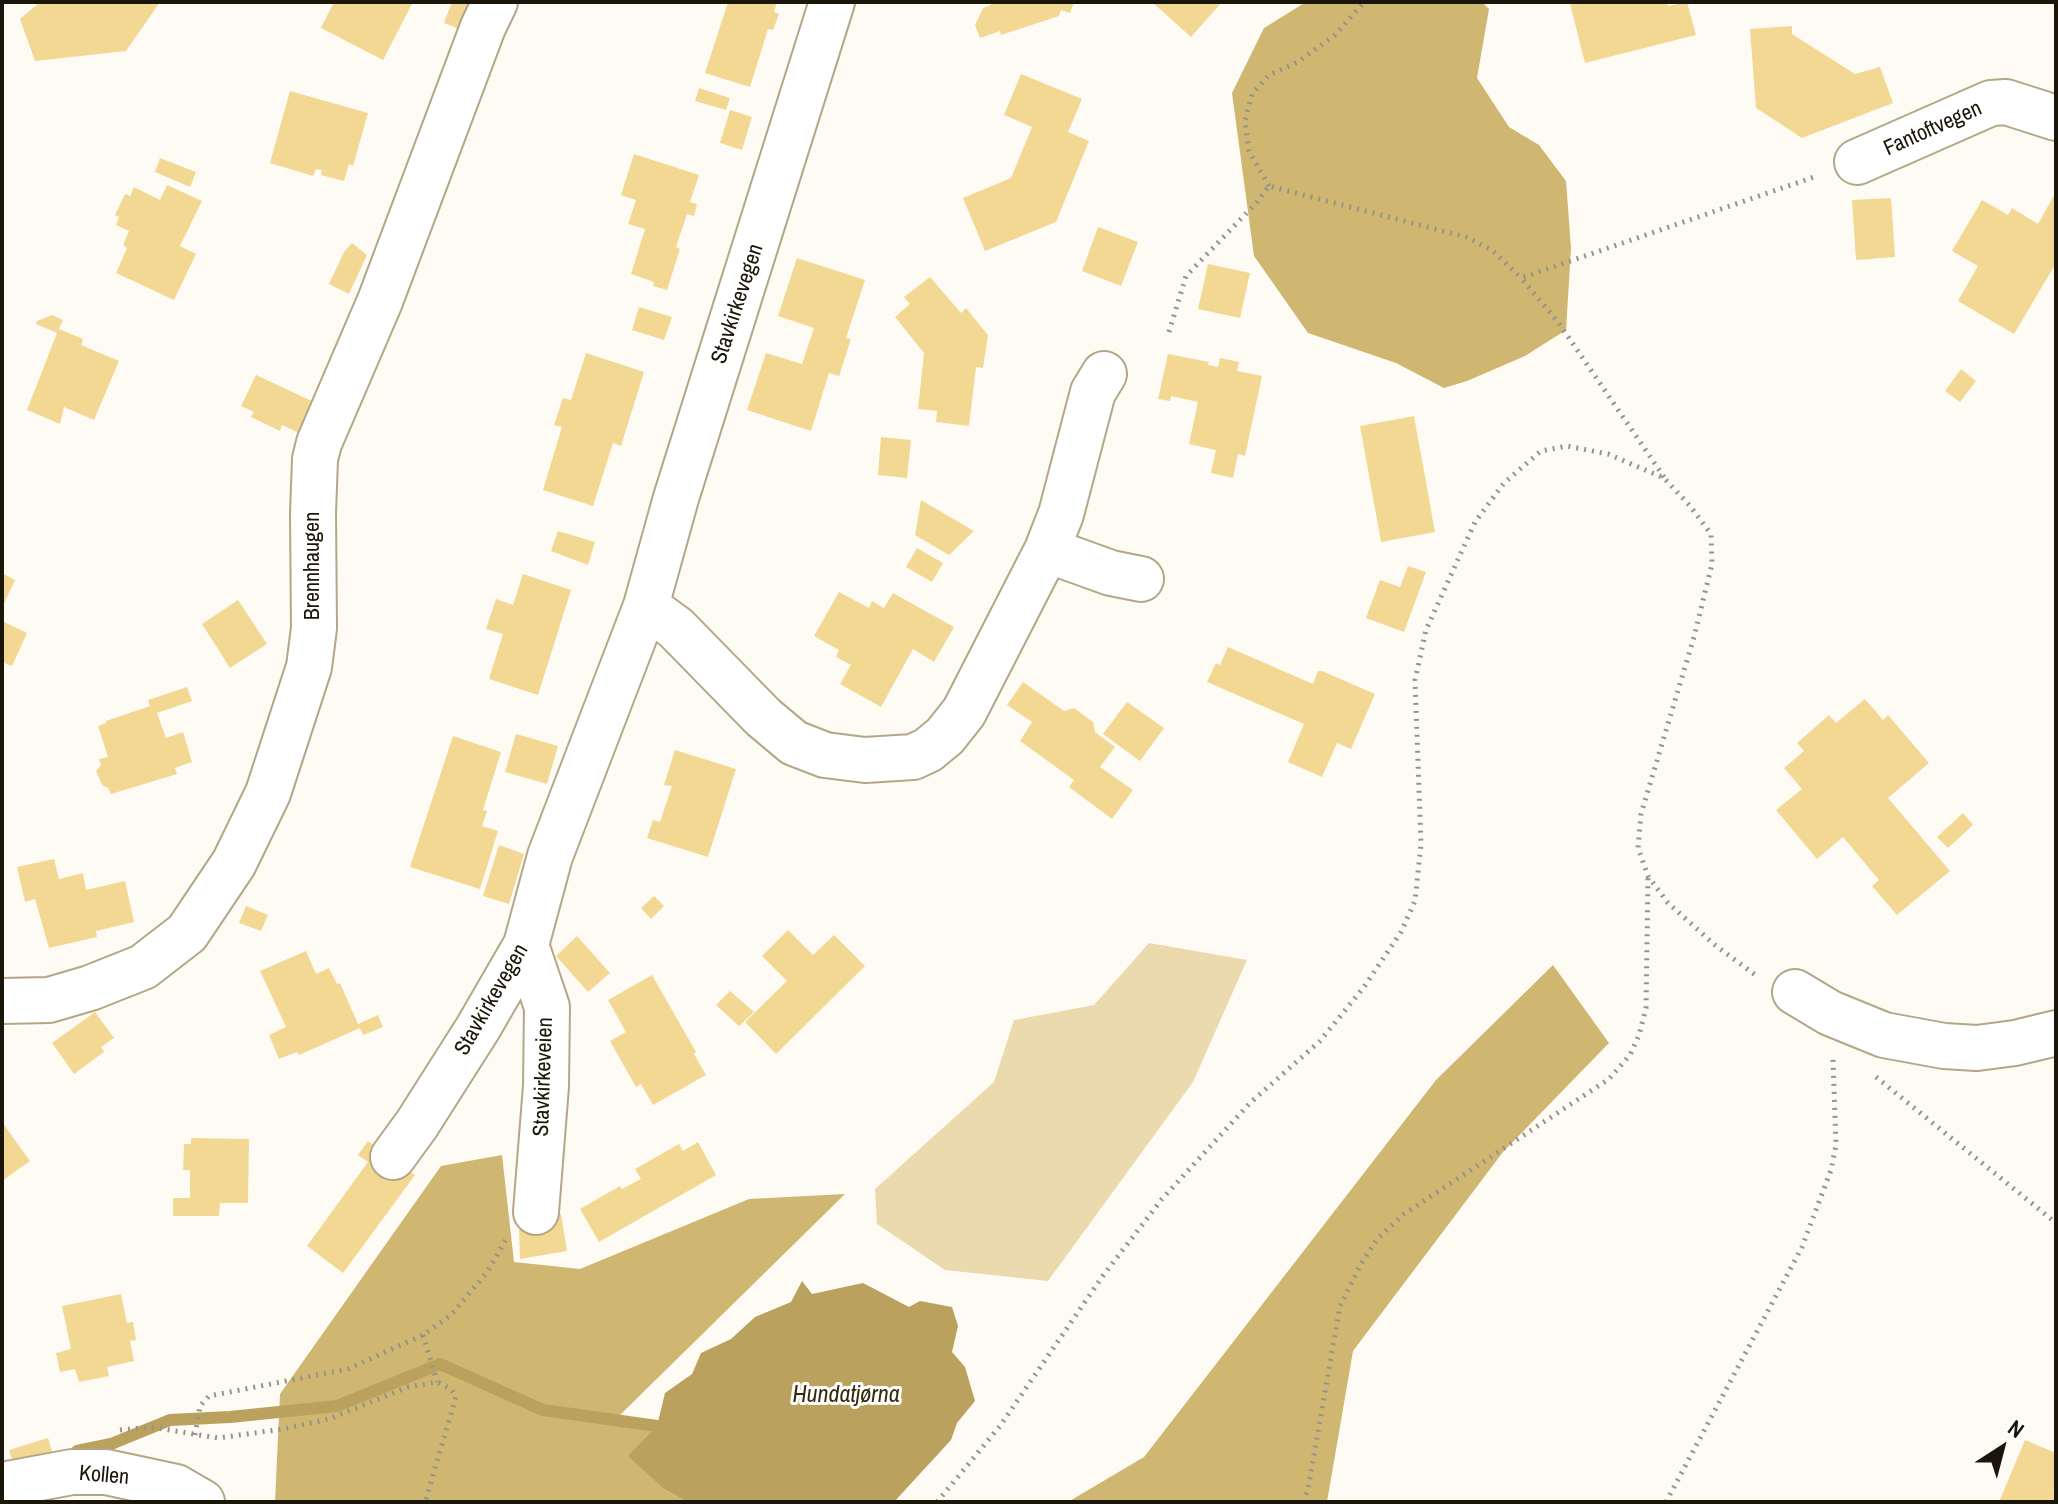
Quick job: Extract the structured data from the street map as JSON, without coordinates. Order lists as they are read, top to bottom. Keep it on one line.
{"streets":{"street":["Fantoftvegen","Stavkirkevegen","Brennhaugen","Stavkirkeveien","Kollen"]},"crossings":[["Stavkirkevegen","Stavkirkeveien"]],"water":["Hundatjørna"],"north":"top right"}
